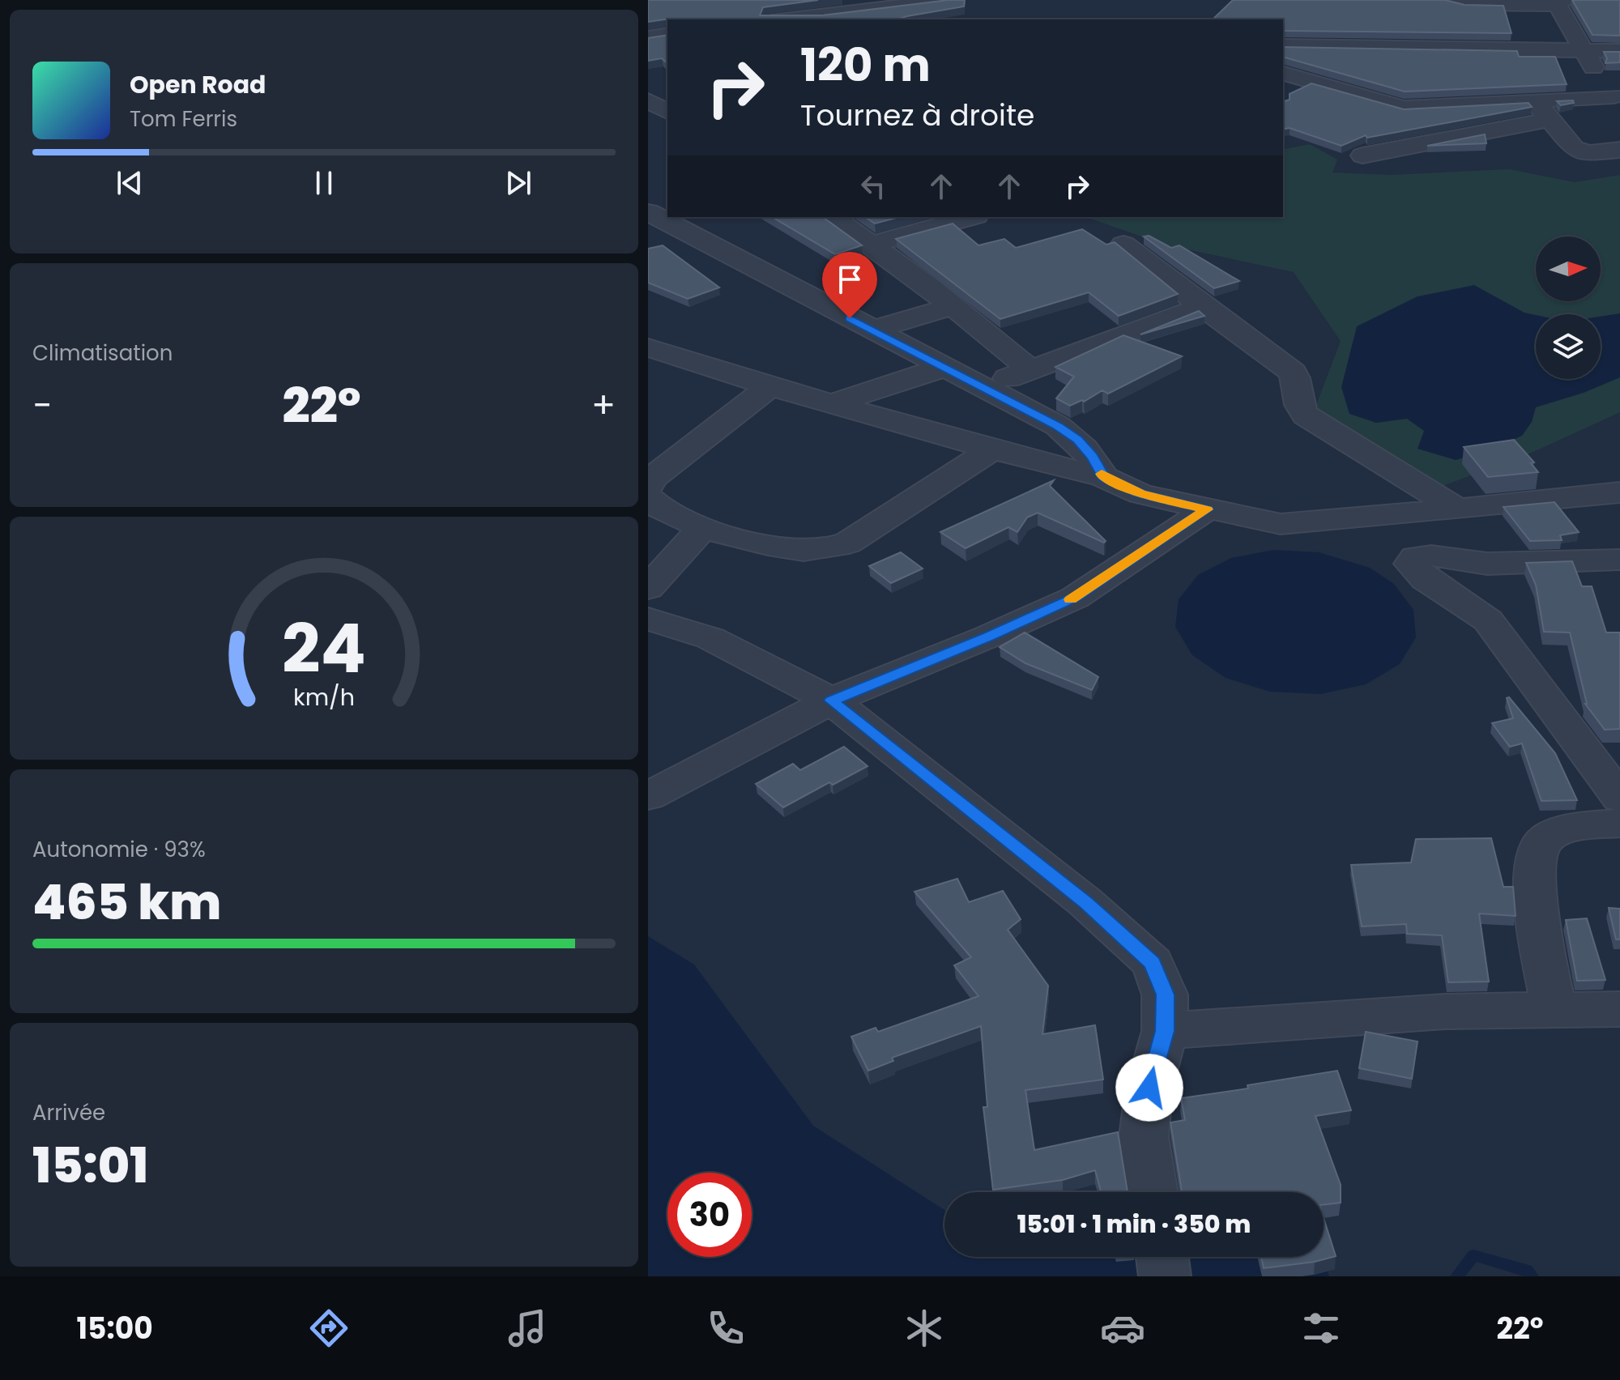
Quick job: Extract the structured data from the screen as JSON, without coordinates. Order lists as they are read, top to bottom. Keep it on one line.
{"north":"right","page":{"turn":["120 m","Tournez à droite"],"song":["Open Road","Tom Ferris"],"tile":["Climatisation",["Autonomie · 93%","465 km"],["Arrivée","15:01"]],"heat":["−","22°","+"],"limit":"30","trip":"15:01 · 1 min · 350 m","tabs":["15:00","22°"],"gauge":["24","km/h"]}}
